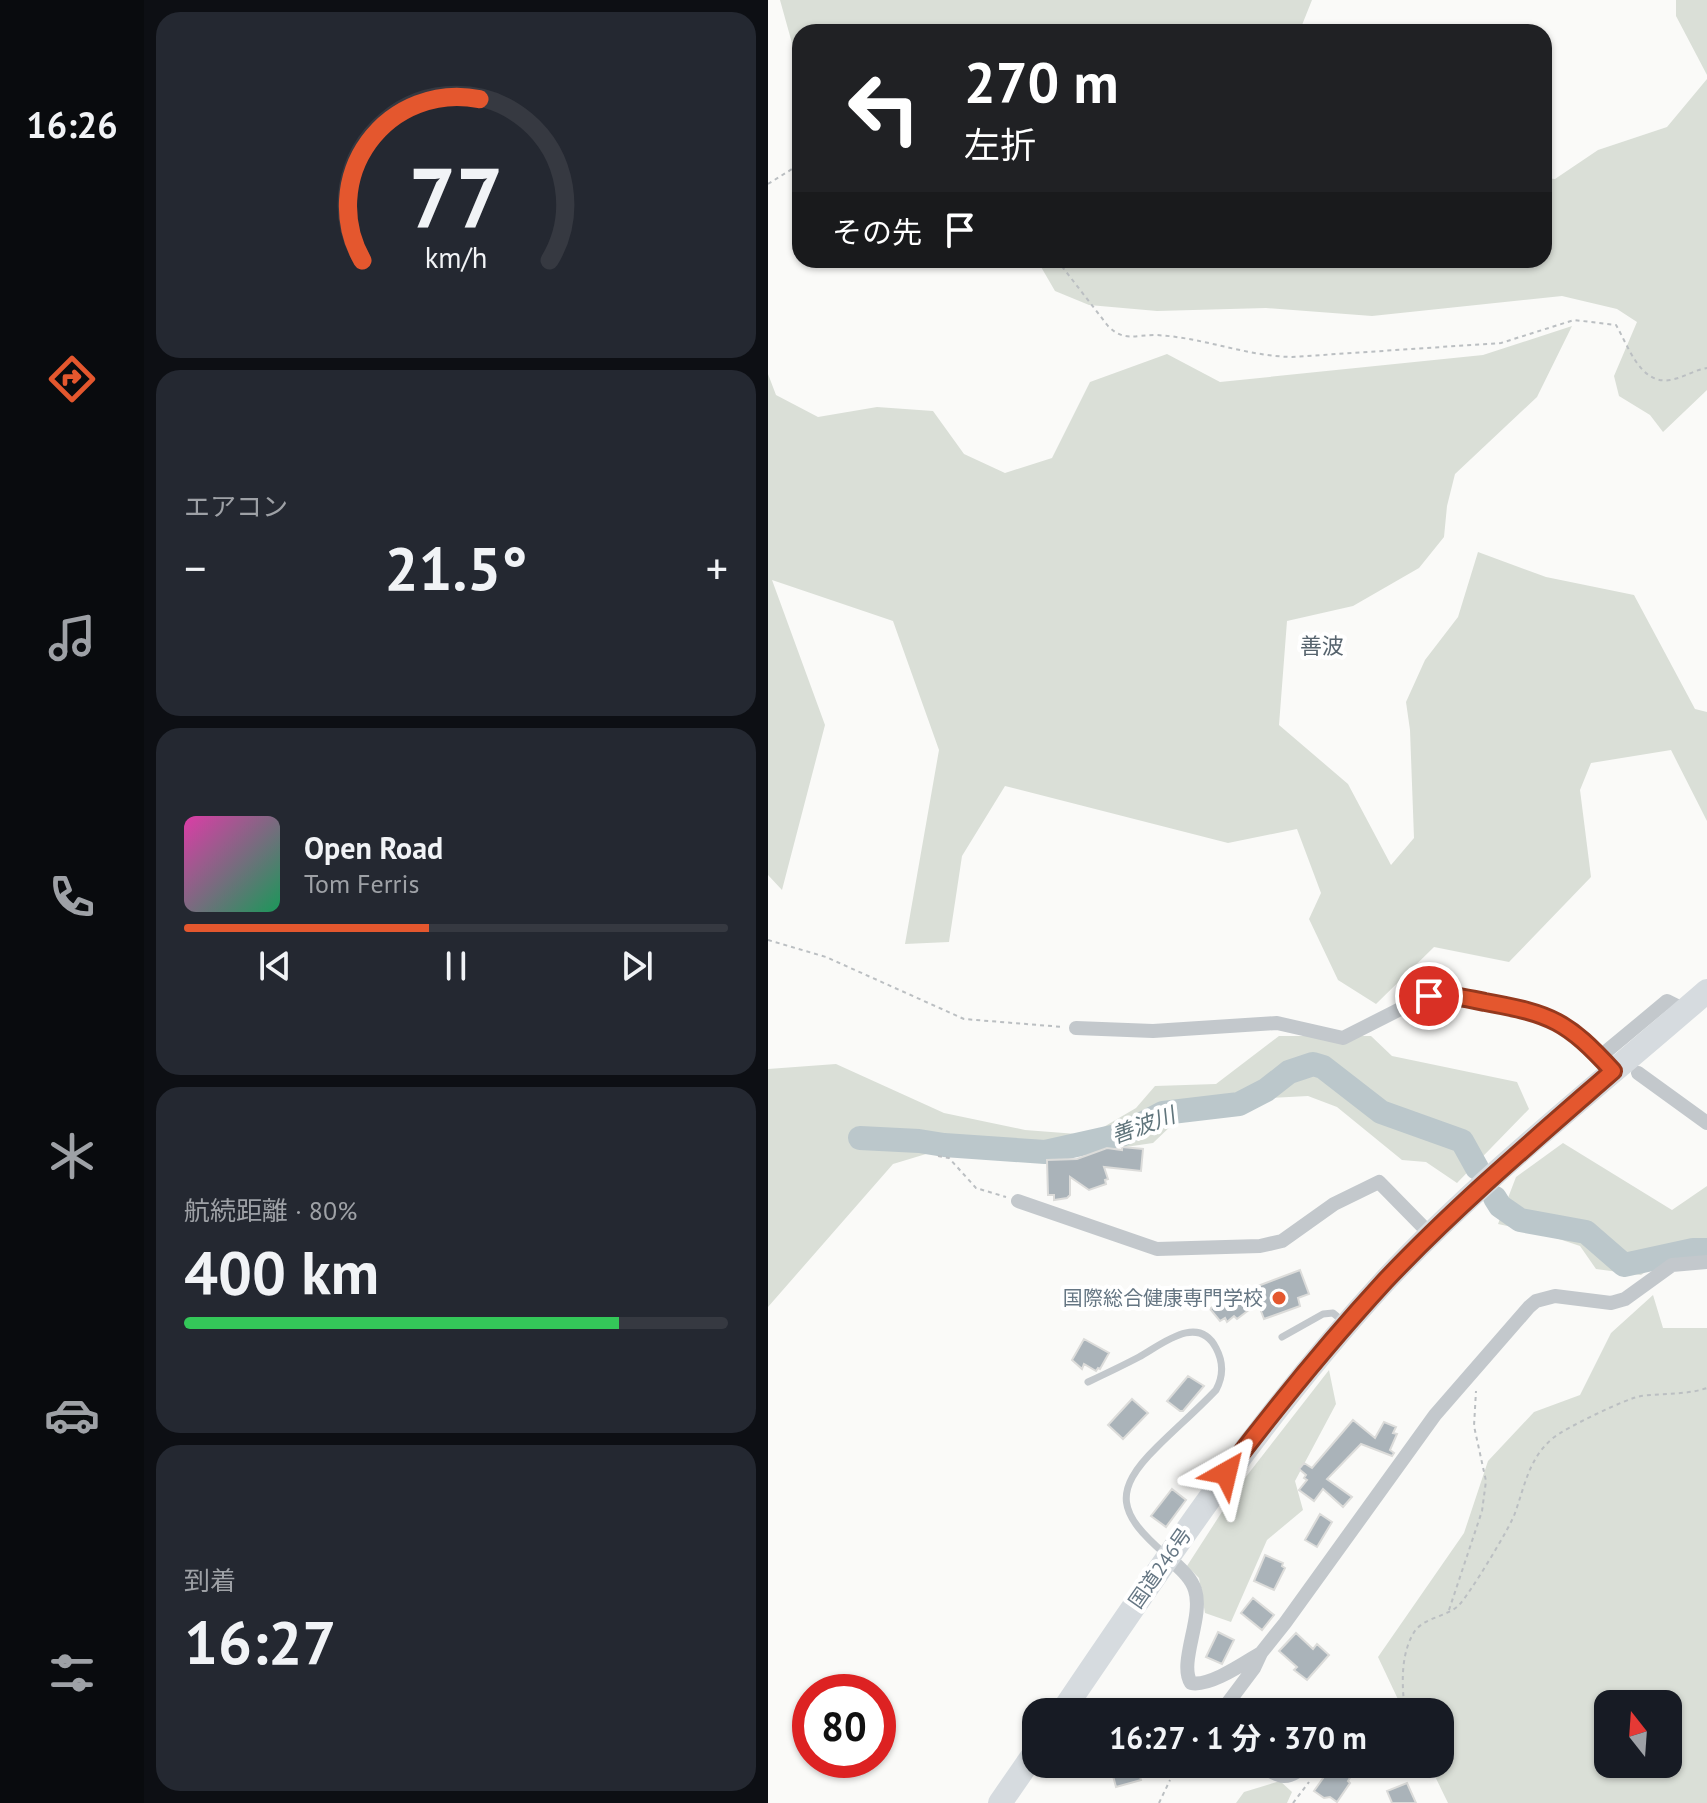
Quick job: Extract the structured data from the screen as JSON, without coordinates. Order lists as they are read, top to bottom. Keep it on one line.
{"streets":{"highway":["国道246号"]},"districts":["善波"],"water":["善波川"],"places":["国際総合健康専門学校"],"north":"top","page":{"tabs":"16:26","turn":["270 m","左折"],"then":"その先","tile":["エアコン",["航続距離 · 80%","400 km"],["到着","16:27"]],"heat":["−","21.5°","+"],"song":["Open Road","Tom Ferris"],"limit":"80","trip":"16:27 · 1 分 · 370 m","gauge":["77","km/h"]}}
